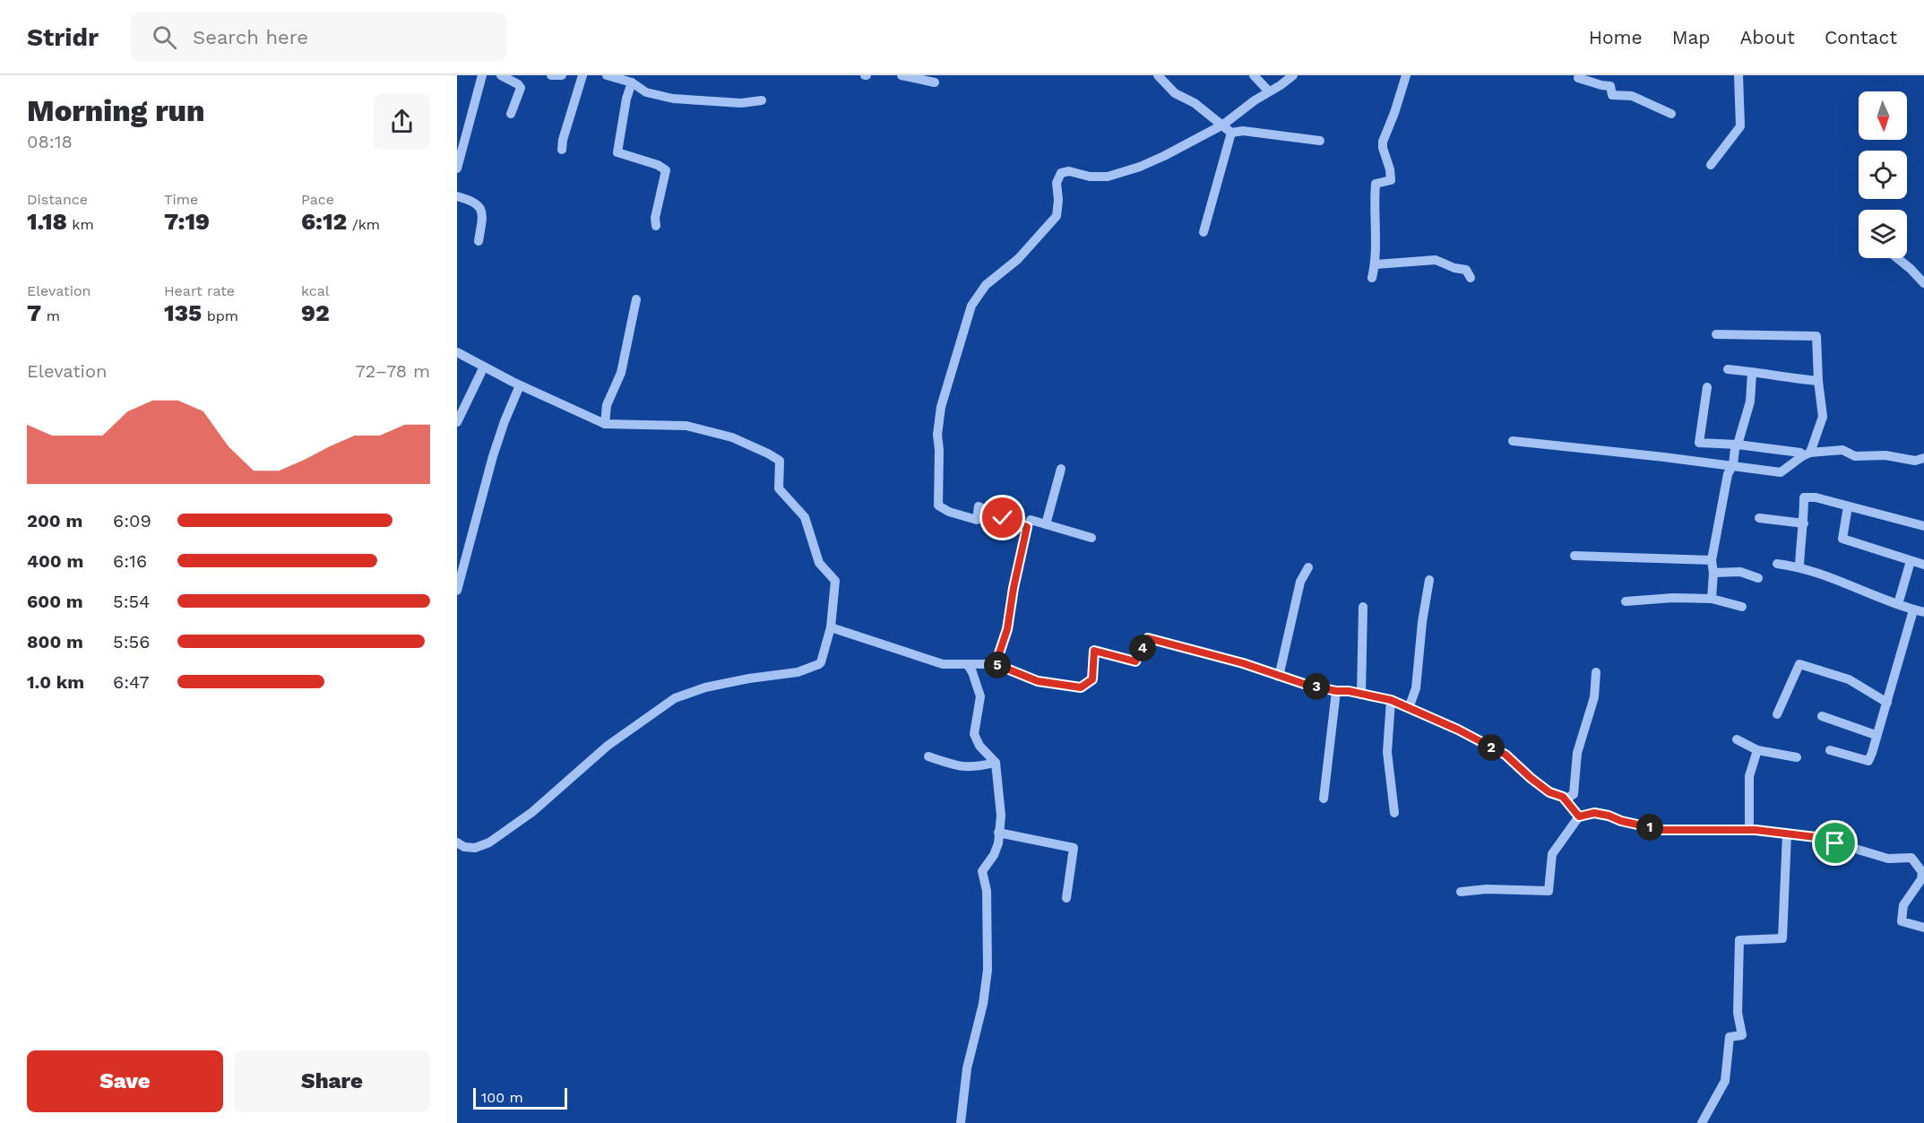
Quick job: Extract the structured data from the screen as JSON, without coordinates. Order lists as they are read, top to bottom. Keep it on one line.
{"scale_bar":"100 m","north":"bottom","page":{"header":"Stridr","search":"Search here","nav":["Home","Map","About","Contact"],"heading":["Morning run","08:18"],"stats":[["Distance","1.18 km"],["Time","7:19"],["Pace","6:12 /km"],["Elevation","7 m"],["Heart rate","135 bpm"],["kcal","92"]],"chart":["Elevation","72–78 m"],"list":[{"name":"200 m","note":"6:09"},{"name":"400 m","note":"6:16"},{"name":"600 m","note":"5:54"},{"name":"800 m","note":"5:56"},{"name":"1.0 km","note":"6:47"}],"pins":["4","5","3","2","1"],"buttons":["Save","Share"],"scale":"100 m"}}
